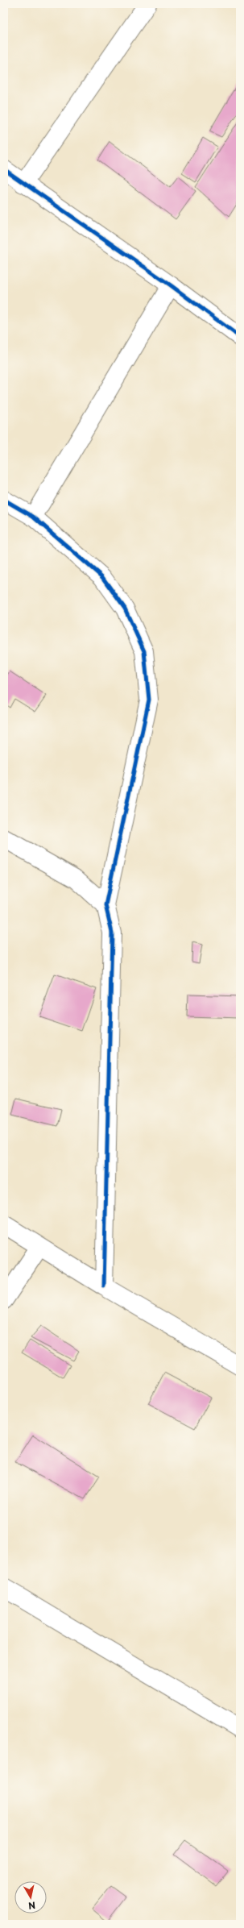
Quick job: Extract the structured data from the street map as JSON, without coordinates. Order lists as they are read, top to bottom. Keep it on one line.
{"north":"bottom"}
